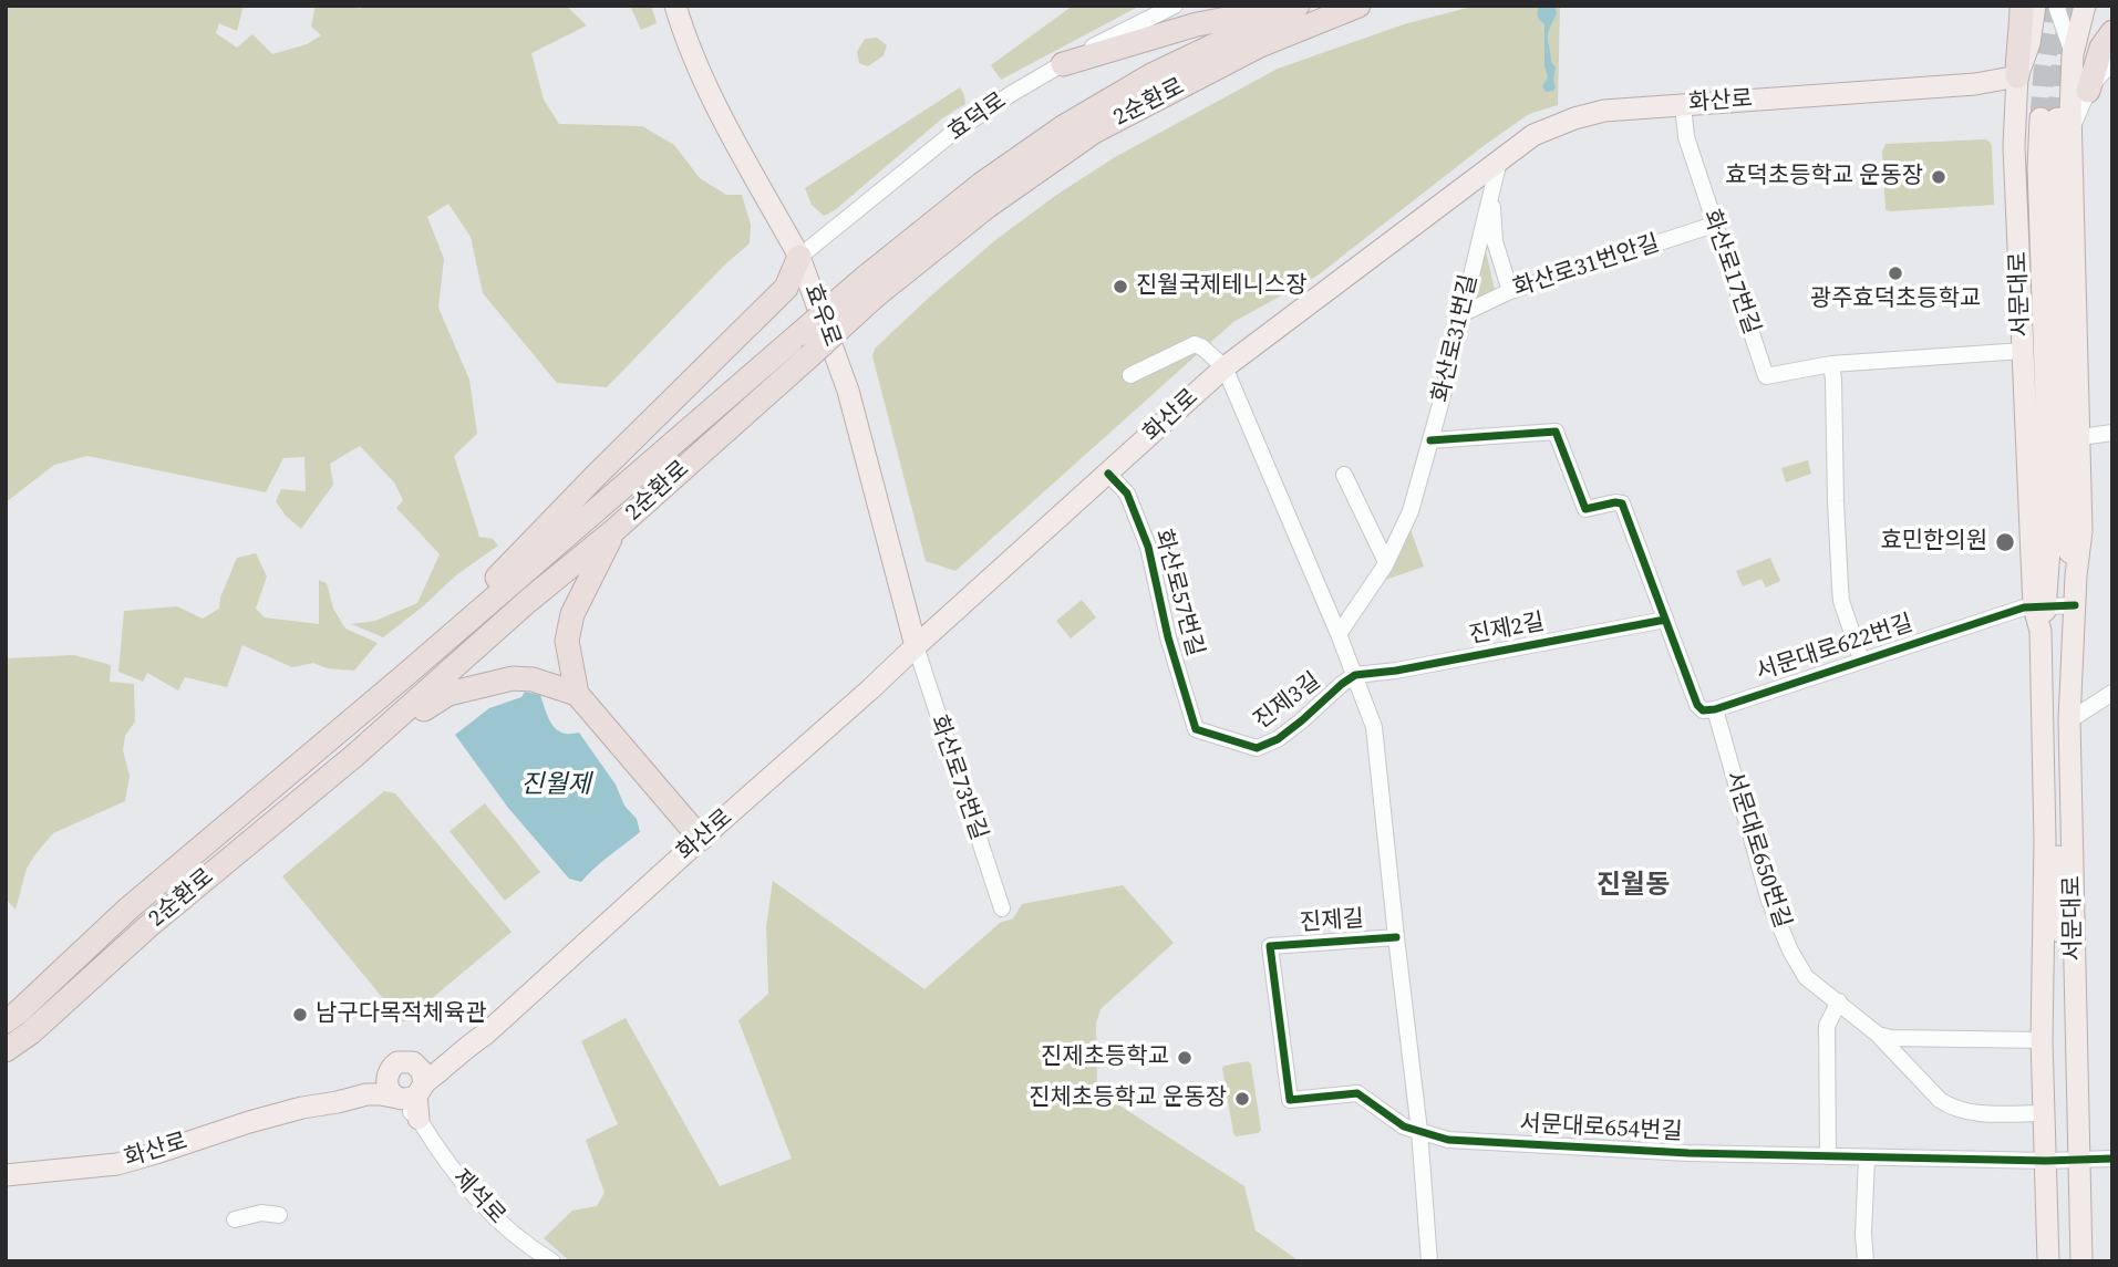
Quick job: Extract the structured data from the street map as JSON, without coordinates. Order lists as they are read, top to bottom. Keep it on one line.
{"streets":{"highway":["2순환로"],"main road":["화산로","서문대로","효우로"],"street":["효덕로","화산로31번안길","화산로17번길","화산로31번길","화산로57번길","진제2길","서문대로622번길","진제3길","화산로73번길","서문대로650번길","진제길","서문대로654번길","제석로"]},"crossings":[["화산로","화산로17번길"],["화산로","서문대로"],["화산로","효우로"],["화산로","화산로31번길"],["화산로","화산로57번길"],["화산로","화산로73번길"],["화산로","진제길"],["효덕로","효우로"],["화산로31번안길","화산로17번길"],["화산로31번안길","화산로31번길"],["화산로17번길","서문대로"],["서문대로","서문대로622번길"],["서문대로","서문대로650번길"],["서문대로","서문대로654번길"],["효우로","화산로73번길"],["화산로31번길","진제길"],["화산로57번길","진제3길"],["진제2길","진제3길"],["진제2길","진제길"],["서문대로622번길","서문대로650번길"],["진제3길","진제길"],["진제길","서문대로654번길"]],"districts":["진월동"],"water":["진월제"],"places":["효덕초등학교 운동장","광주효덕초등학교","진월국제테니스장","효민한의원","남구다목적체육관","진제초등학교","진체초등학교 운동장"]}
